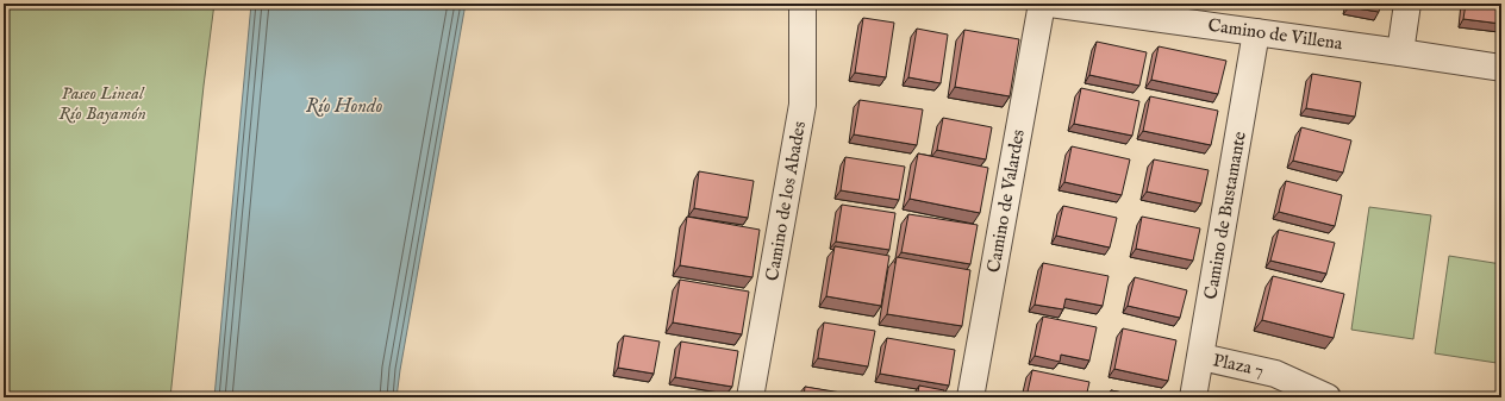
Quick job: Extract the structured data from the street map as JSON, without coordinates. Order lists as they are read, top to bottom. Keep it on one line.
{"streets":{"street":["Camino de Villena","Camino de los Abades","Camino de Valardes","Camino de Bustamante","Plaza 7"]},"crossings":[["Camino de Villena","Camino de Bustamante"],["Camino de Bustamante","Plaza 7"]],"water":["Río Hondo"],"parks":["Paseo Lineal Río Bayamón"]}
